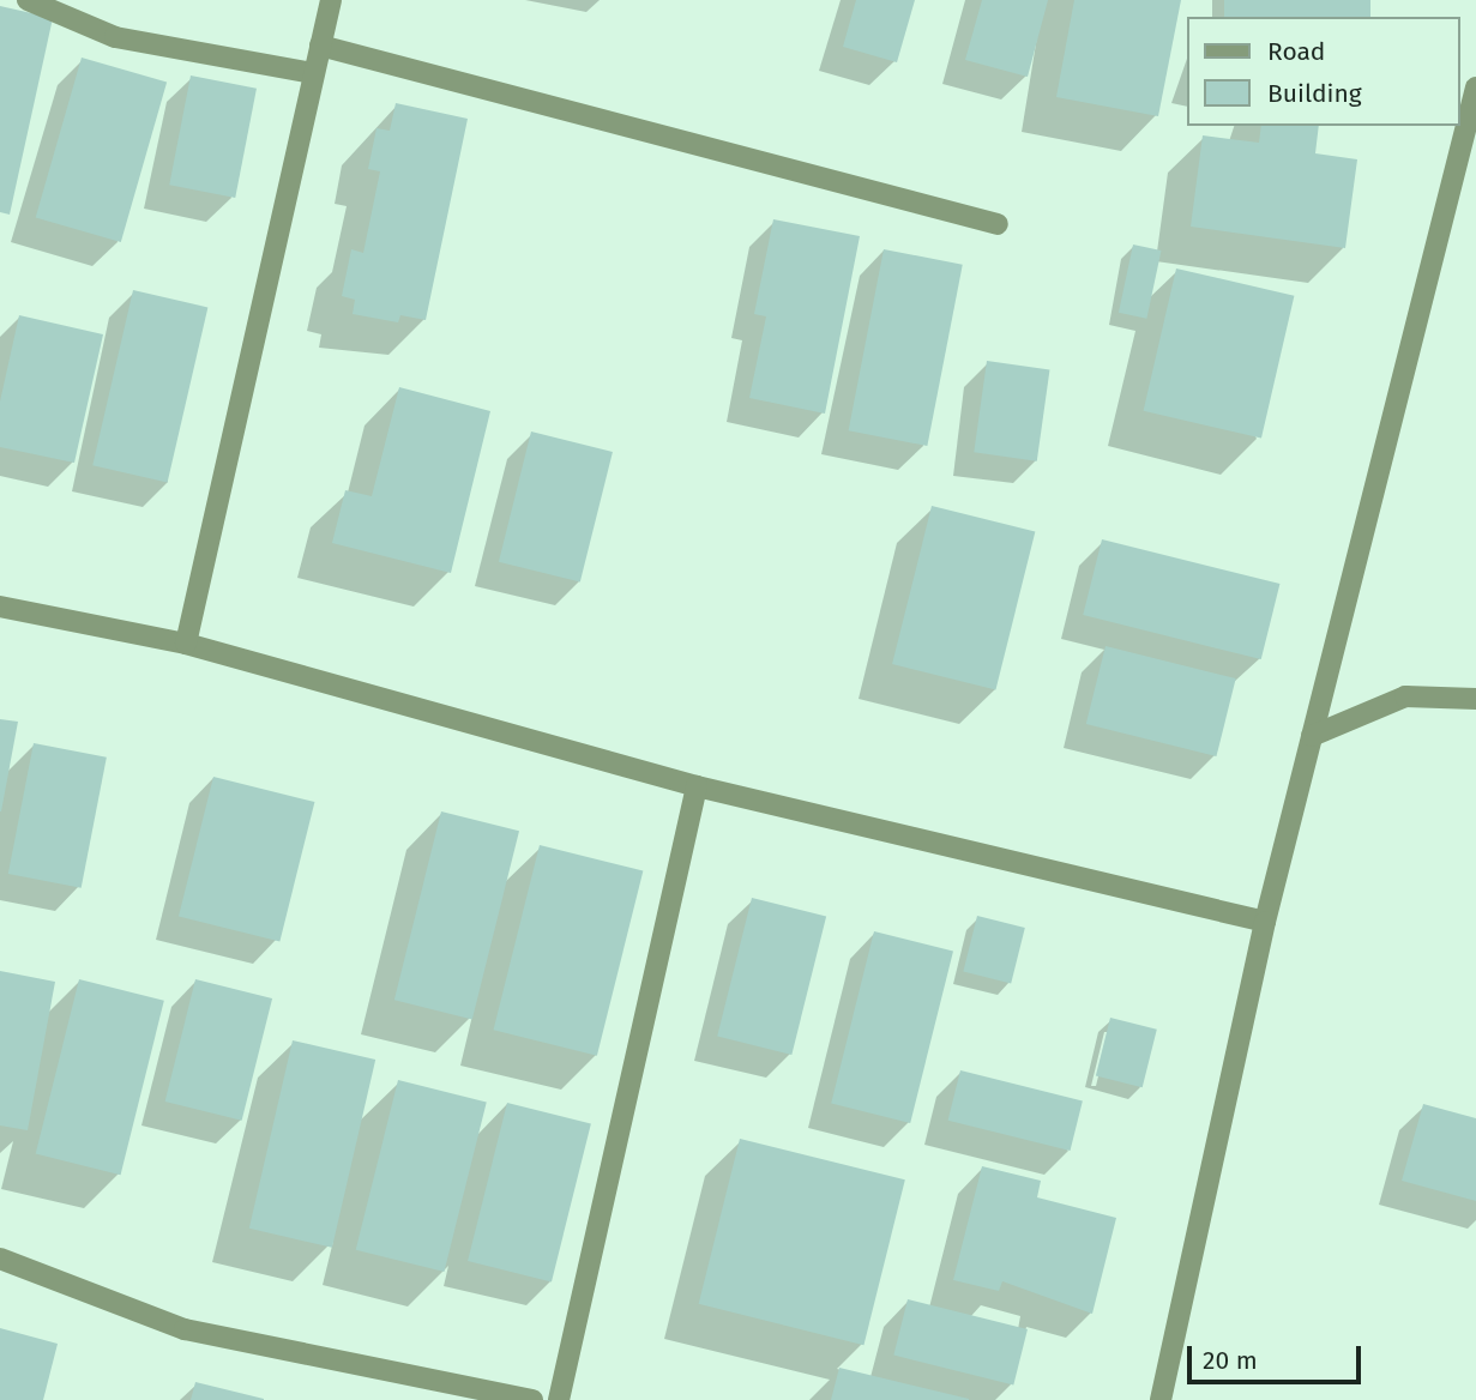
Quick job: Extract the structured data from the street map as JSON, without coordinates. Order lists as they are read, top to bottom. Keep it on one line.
{"legend":["Road","Building"],"scale_bar":"20 m"}
